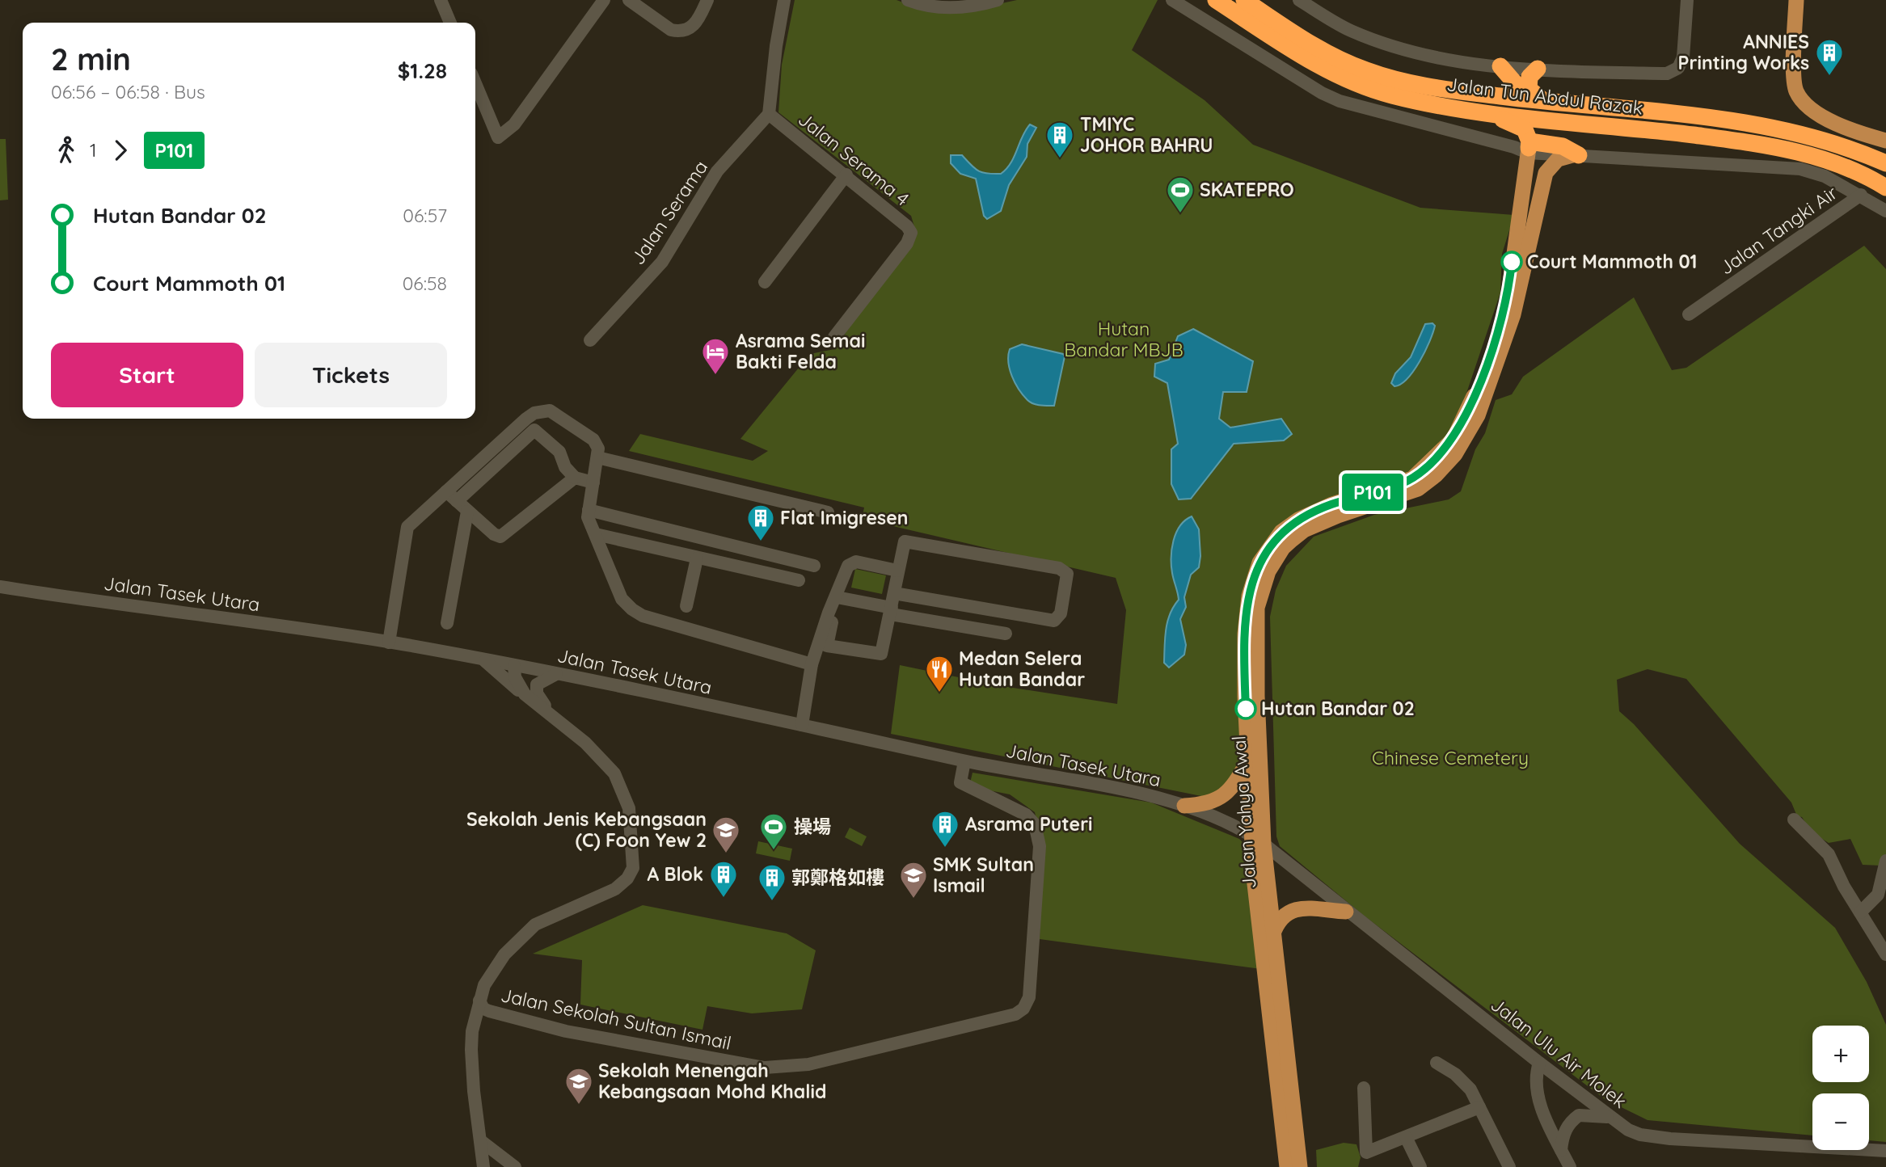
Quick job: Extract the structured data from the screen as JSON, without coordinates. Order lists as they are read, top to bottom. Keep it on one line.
{"streets":{"highway":["Jalan Tun Abdul Razak"],"main road":["Jalan Yahya Awal"],"street":["Jalan Serama 4","Jalan Serama","Jalan Tangki Air","Jalan Tasek Utara","Jalan Sekolah Sultan Ismail","Jalan Ulu Air Molek"]},"crossings":[["Jalan Serama 4","Jalan Serama"],["Jalan Tasek Utara","Jalan Yahya Awal"],["Jalan Tasek Utara","Jalan Sekolah Sultan Ismail"],["Jalan Tasek Utara","Jalan Ulu Air Molek"],["Jalan Yahya Awal","Jalan Ulu Air Molek"]],"parks":["Hutan Bandar MBJB","Chinese Cemetery"],"places":{"building":["ANNIES Printing Works","TMIYC JOHOR BAHRU","Flat Imigresen","Asrama Puteri","A Blok","郭鄭格如樓"],"sports":["SKATEPRO","操場"],"other":["Court Mammoth 01","Hutan Bandar 02"],"hotel":["Asrama Semai Bakti Felda"],"restaurant":["Medan Selera Hutan Bandar"],"school or university":["Sekolah Jenis Kebangsaan (C) Foon Yew 2","SMK Sultan Ismail","Sekolah Menengah Kebangsaan Mohd Khalid"]},"lines":["bus line P101"],"page":{"on_map":"P101","heading":["2 min","06:56 – 06:58 · Bus","$1.28"],"legs":["1","P101"],"list":[{"name":"Hutan Bandar 02","value":"06:57"},{"name":"Court Mammoth 01","value":"06:58"}],"buttons":["Start","Tickets"],"map_buttons":["+","−"]}}
